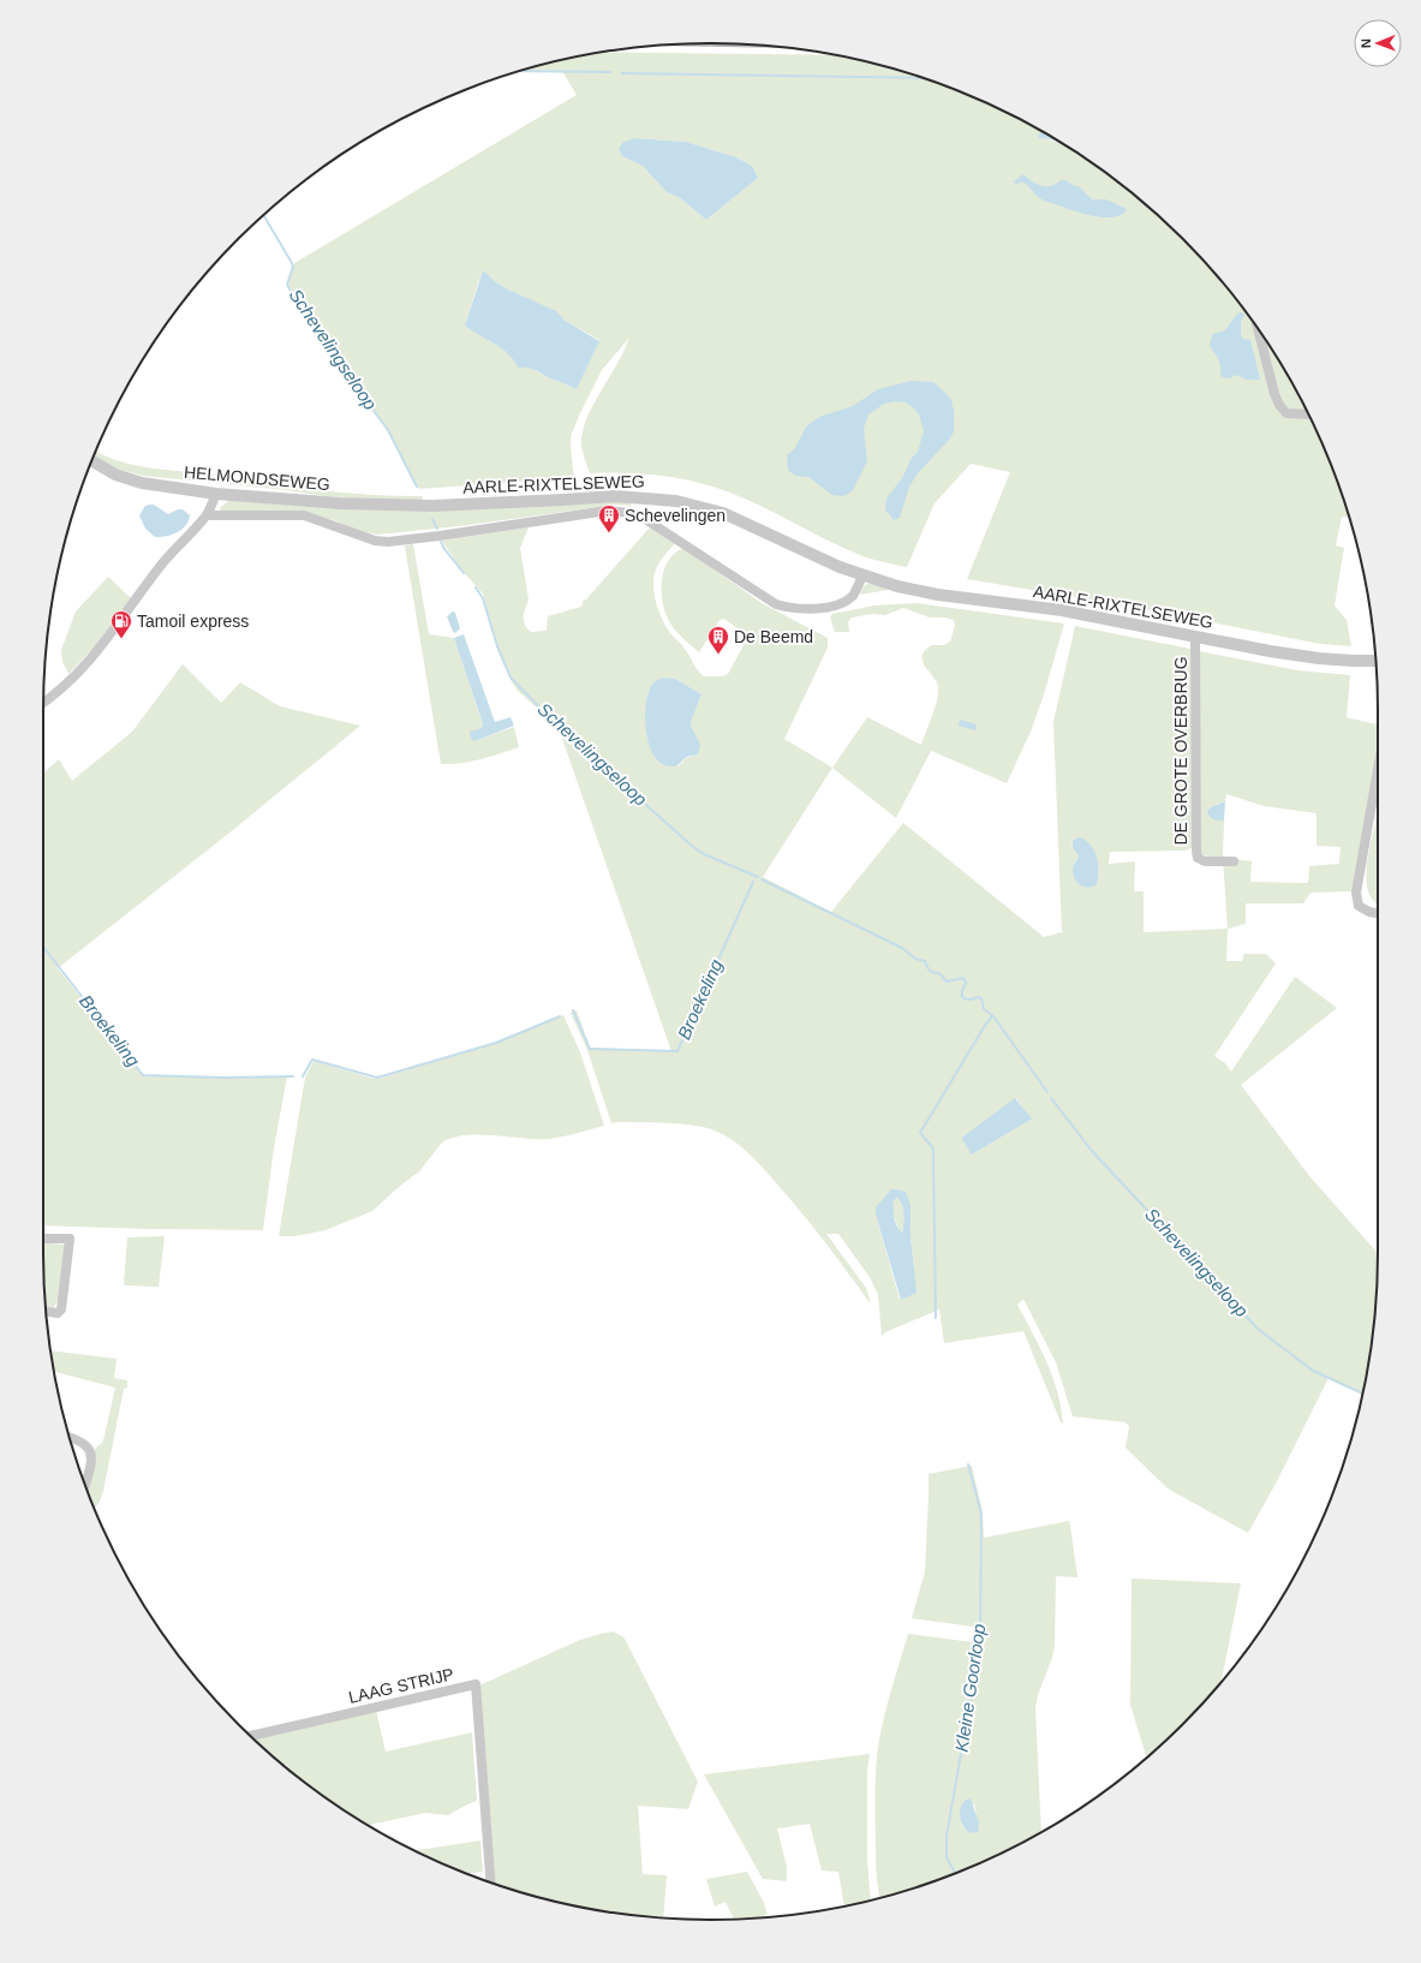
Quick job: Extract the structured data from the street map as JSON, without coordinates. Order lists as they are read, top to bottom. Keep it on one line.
{"streets":{"street":["HELMONDSEWEG","AARLE-RIXTELSEWEG","DE GROTE OVERBRUG","LAAG STRIJP"]},"crossings":[["HELMONDSEWEG","AARLE-RIXTELSEWEG"],["AARLE-RIXTELSEWEG","DE GROTE OVERBRUG"]],"water":["Schevelingseloop","Broekeling","Kleine Goorloop"],"places":{"building":["Schevelingen","De Beemd"],"fuel station":["Tamoil express"]},"north":"left"}
